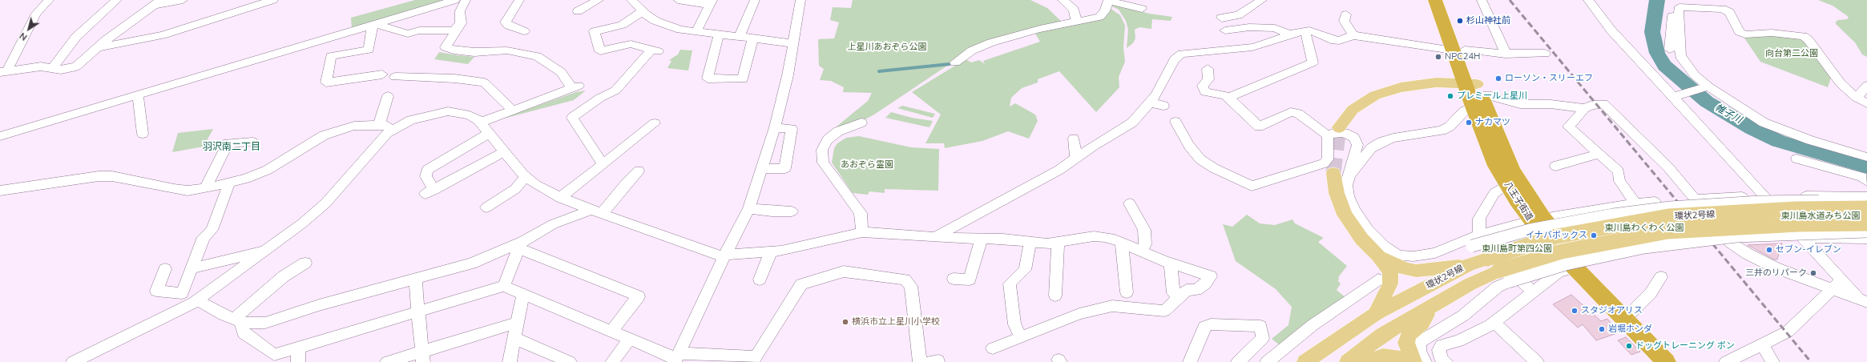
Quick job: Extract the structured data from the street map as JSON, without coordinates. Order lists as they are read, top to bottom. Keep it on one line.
{"streets":{"highway":["八王子街道"],"main road":["環状2号線"]},"districts":["羽沢南二丁目"],"water":["帷子川"],"parks":["上星川あおぞら公園","向台第二公園","あおぞら霊園","東川島水道みち公園","東川島わくわく公園","東川島町第四公園"],"places":["杉山神社前","NPC24H","ローソン・スリーエフ","プレミール上星川","ナカマツ","イナバボックス","セブン-イレブン","三井のリパーク","スタジオアリス","横浜市立上星川小学校","岩堀ホンダ","ドッグトレーニング ボン"],"north":"bottom left"}
